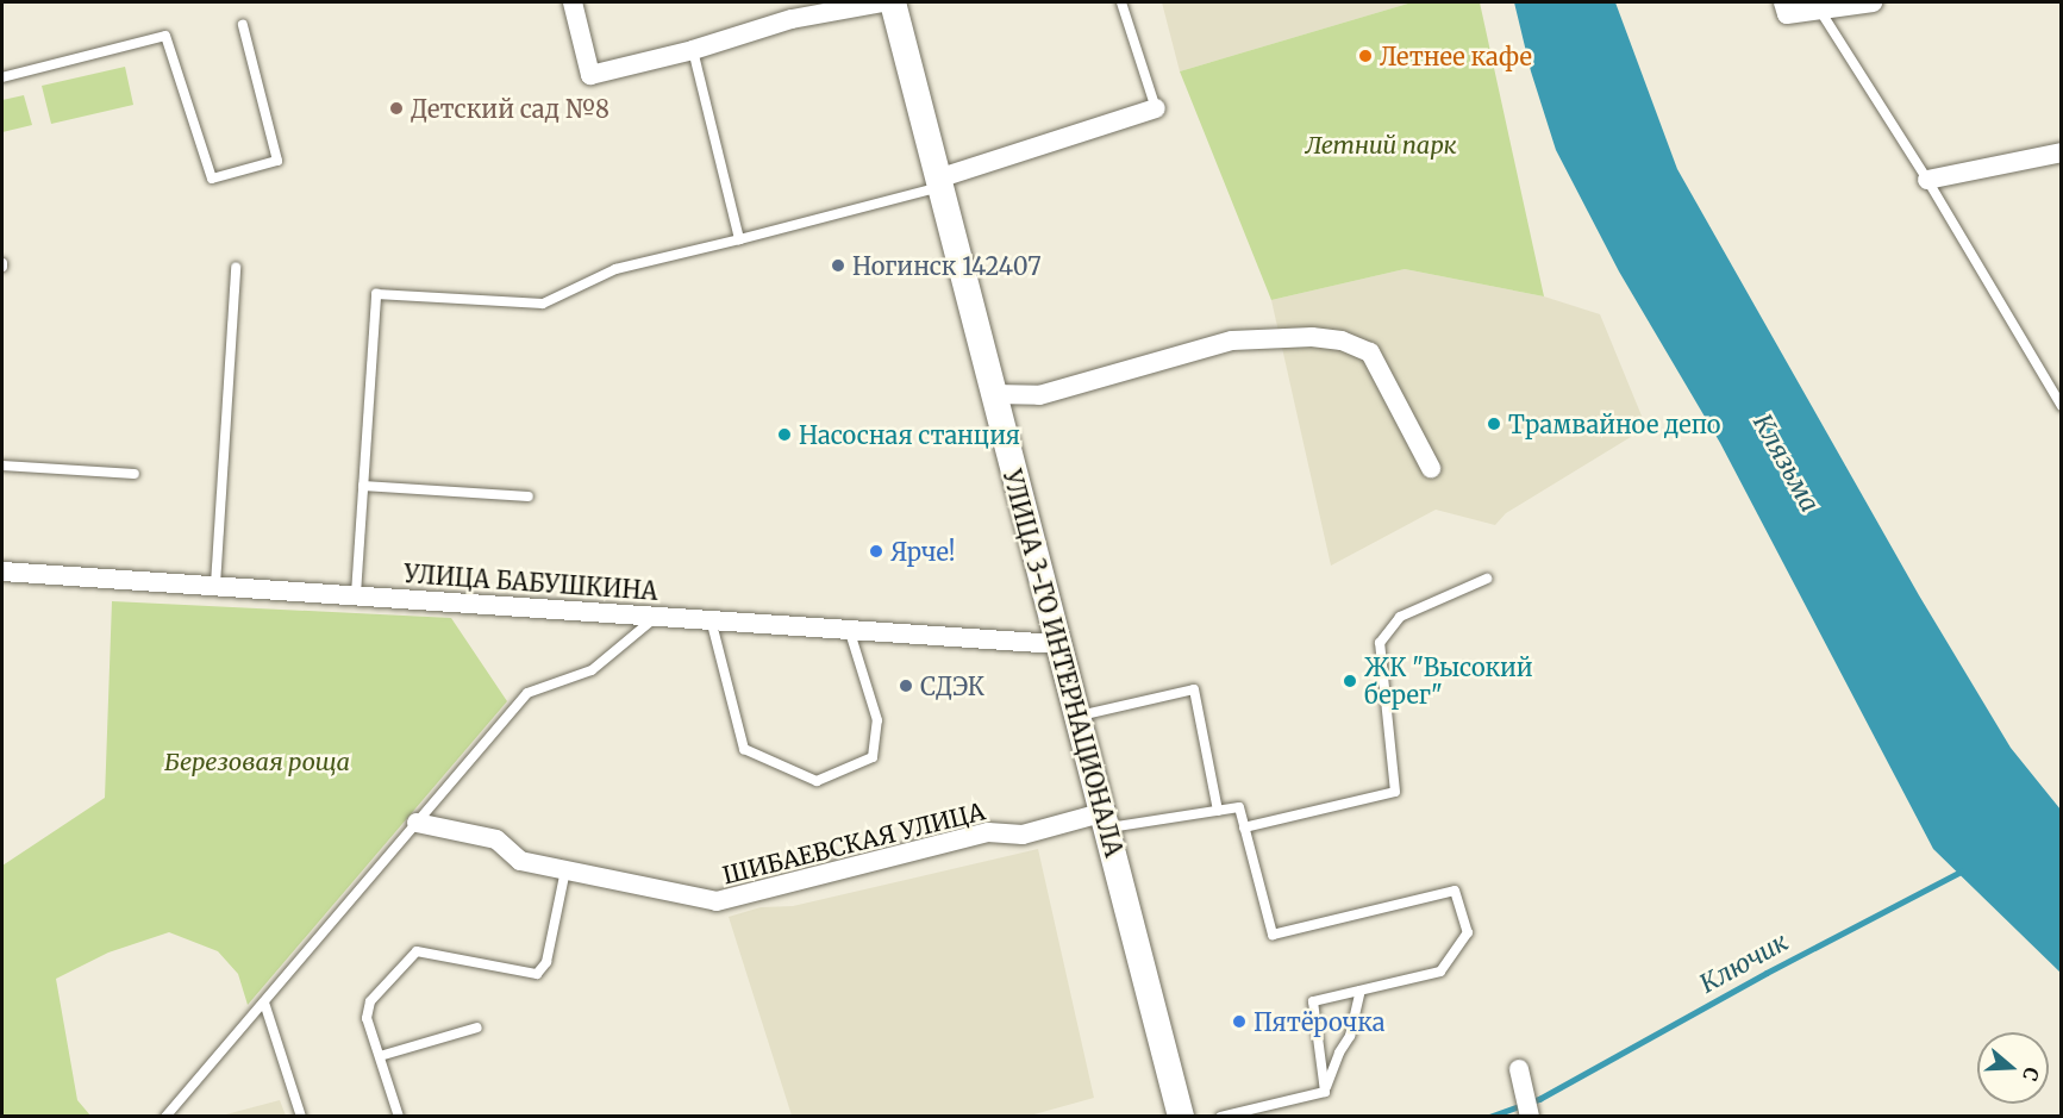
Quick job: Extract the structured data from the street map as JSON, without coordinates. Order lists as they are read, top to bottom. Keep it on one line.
{"streets":{"main road":["УЛИЦА 3-ГО ИНТЕРНАЦИОНАЛА"],"street":["УЛИЦА БАБУШКИНА","ШИБАЕВСКАЯ УЛИЦА"]},"crossings":[["УЛИЦА БАБУШКИНА","УЛИЦА 3-ГО ИНТЕРНАЦИОНАЛА"],["УЛИЦА 3-ГО ИНТЕРНАЦИОНАЛА","ШИБАЕВСКАЯ УЛИЦА"]],"water":["Клязьма","Ключик"],"parks":["Летний парк","Березовая роща"],"places":["Летнее кафе","Детский сад №8","Ногинск 142407","Трамвайное депо","Насосная станция","Ярче!","ЖК \"Высокий берег\"","СДЭК","Пятёрочка"],"north":"right"}
